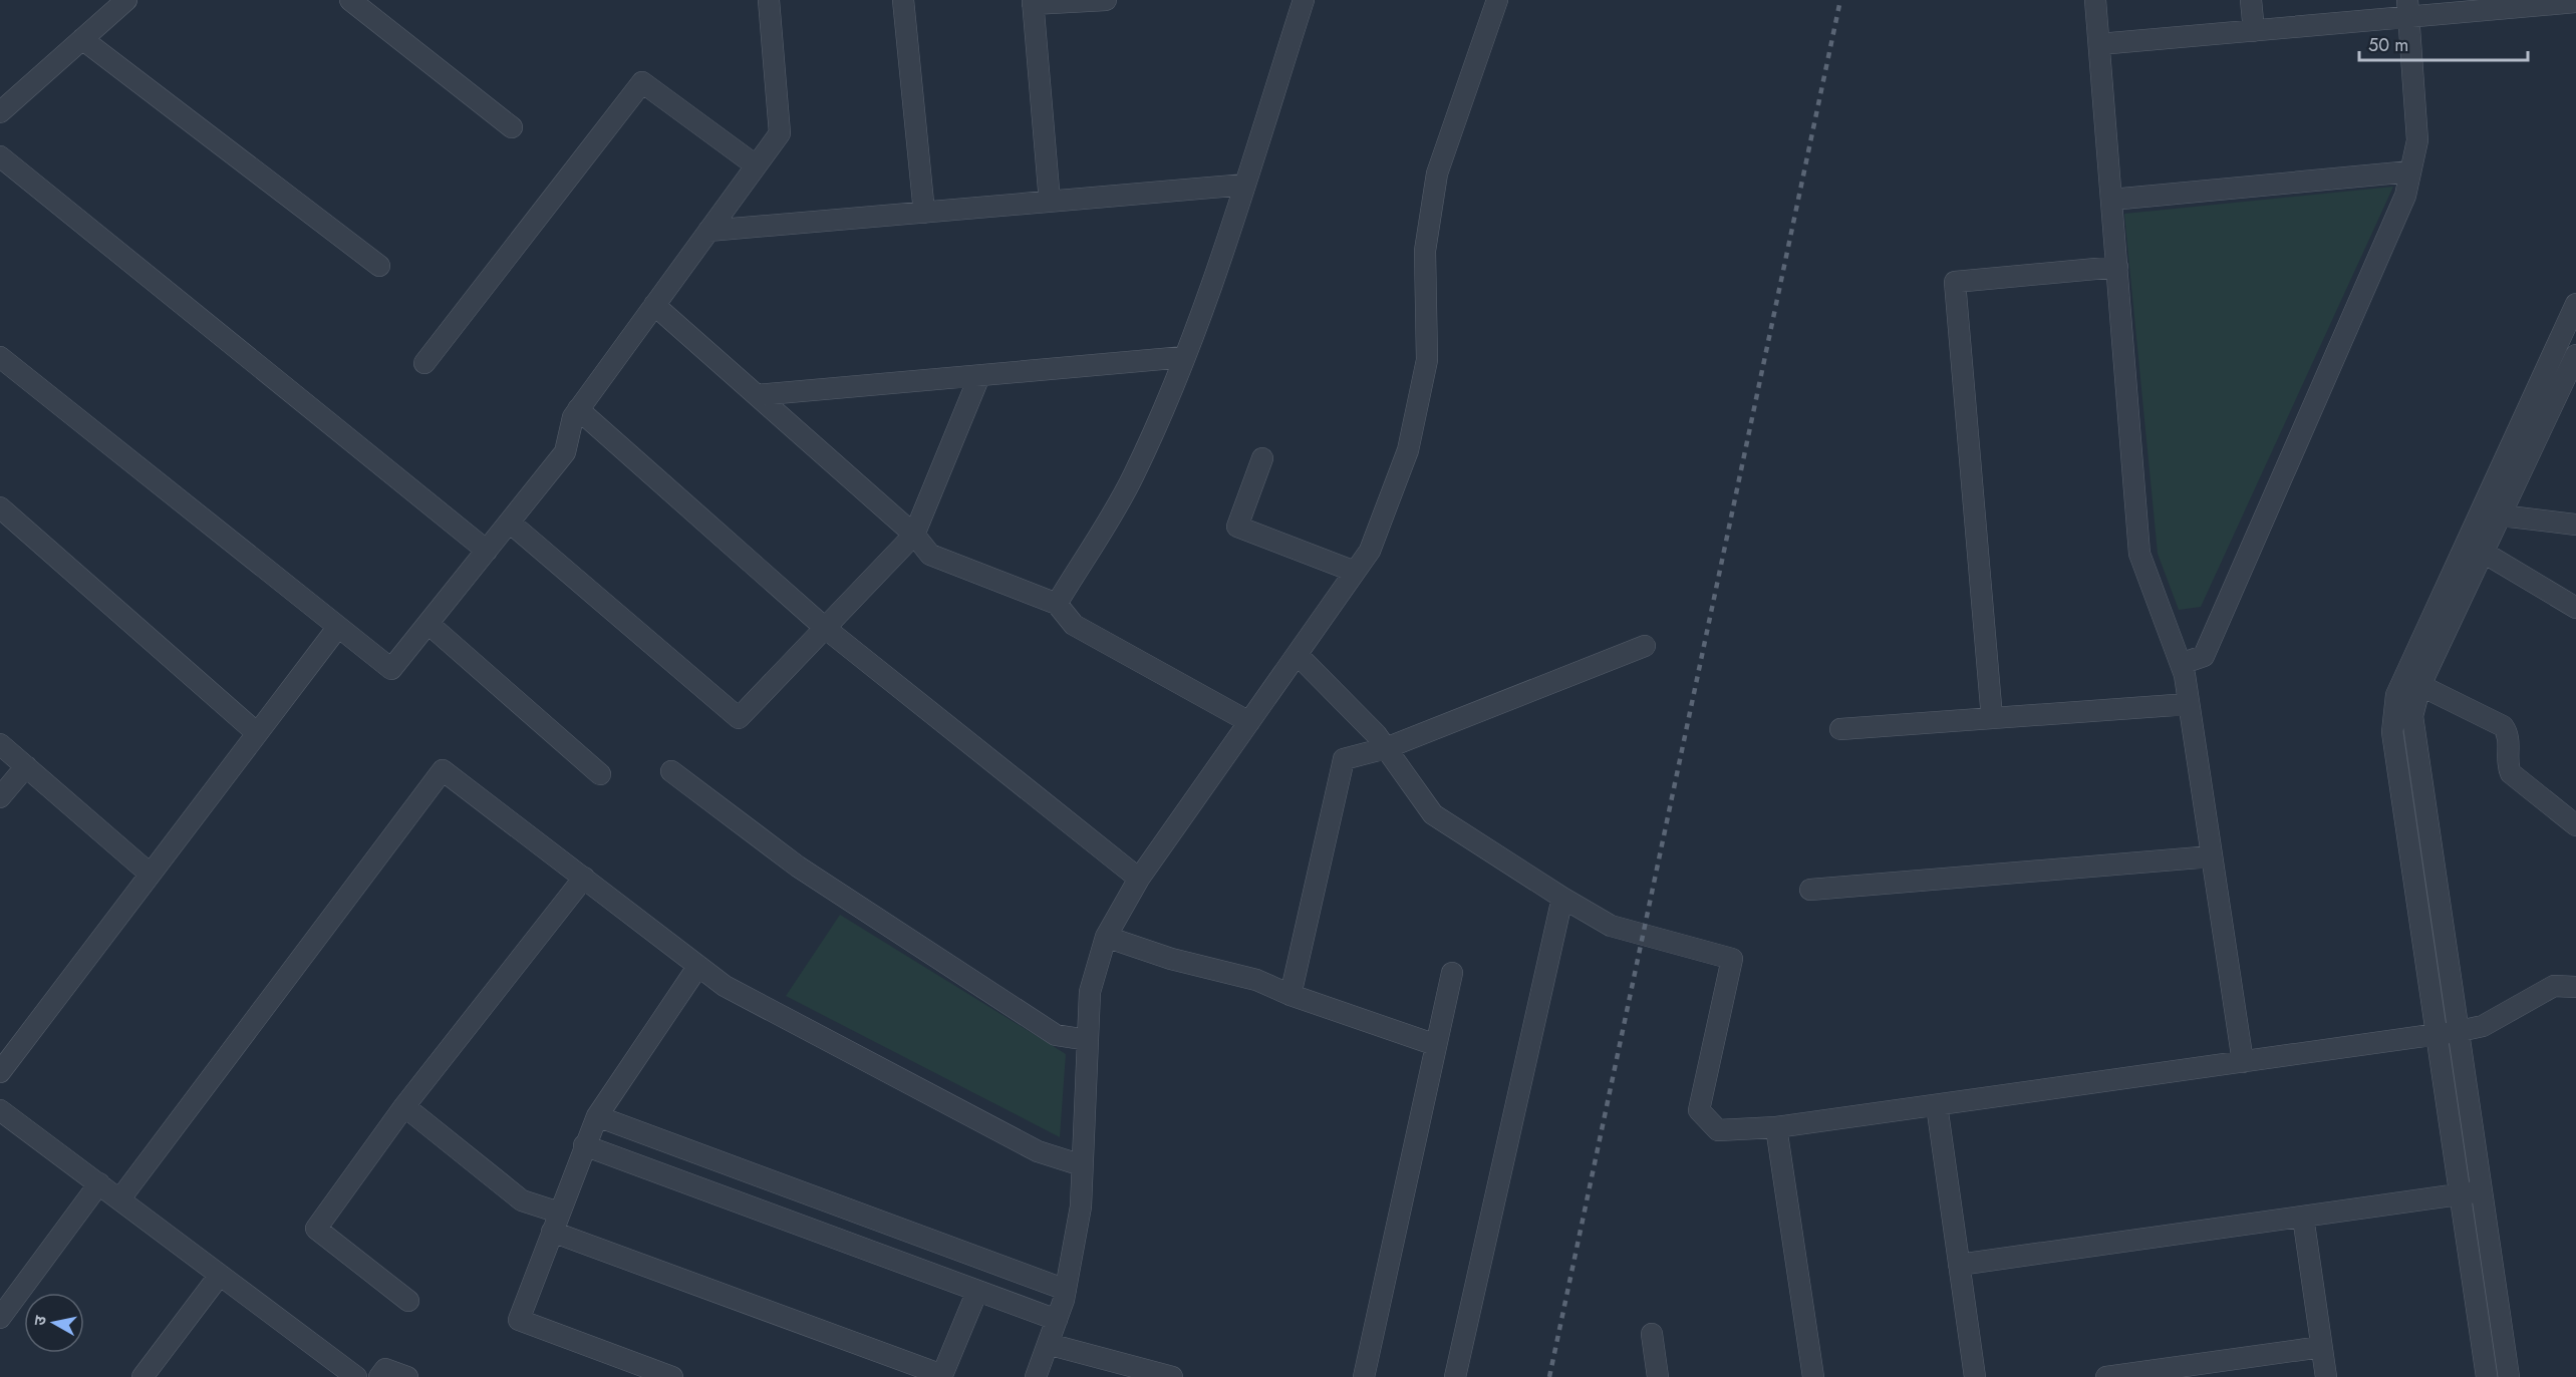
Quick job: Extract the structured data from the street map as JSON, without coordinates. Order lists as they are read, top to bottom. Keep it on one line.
{"scale_bar":"50 m","north":"left"}
